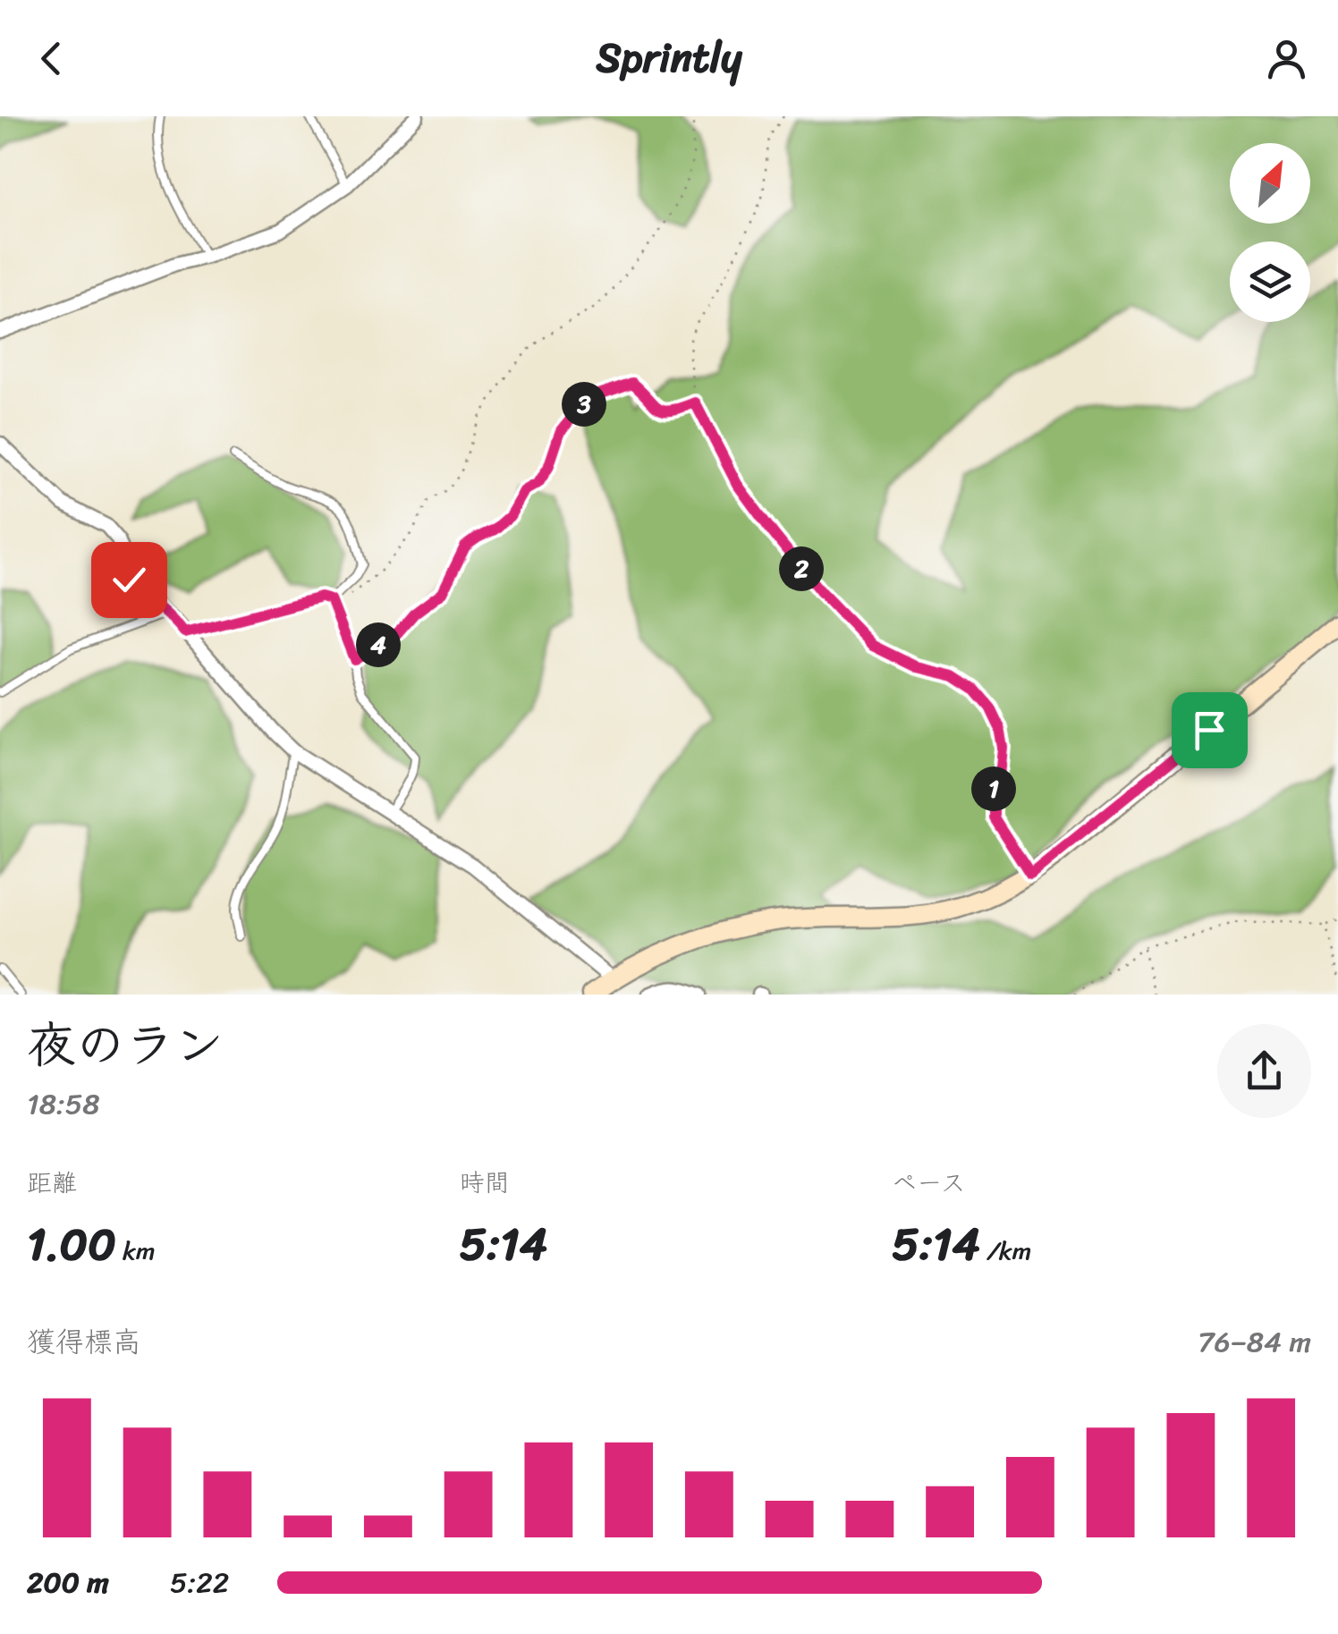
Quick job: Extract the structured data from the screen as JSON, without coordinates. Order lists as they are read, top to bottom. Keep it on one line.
{"north":"top right","page":{"header":"Sprintly","pins":["3","2","4","1"],"heading":["夜のラン","18:58"],"stats":[["距離","1.00 km"],["時間","5:14"],["ペース","5:14 /km"]],"chart":["獲得標高","76–84 m"],"list":[{"name":"200 m","note":"5:22"}]}}
